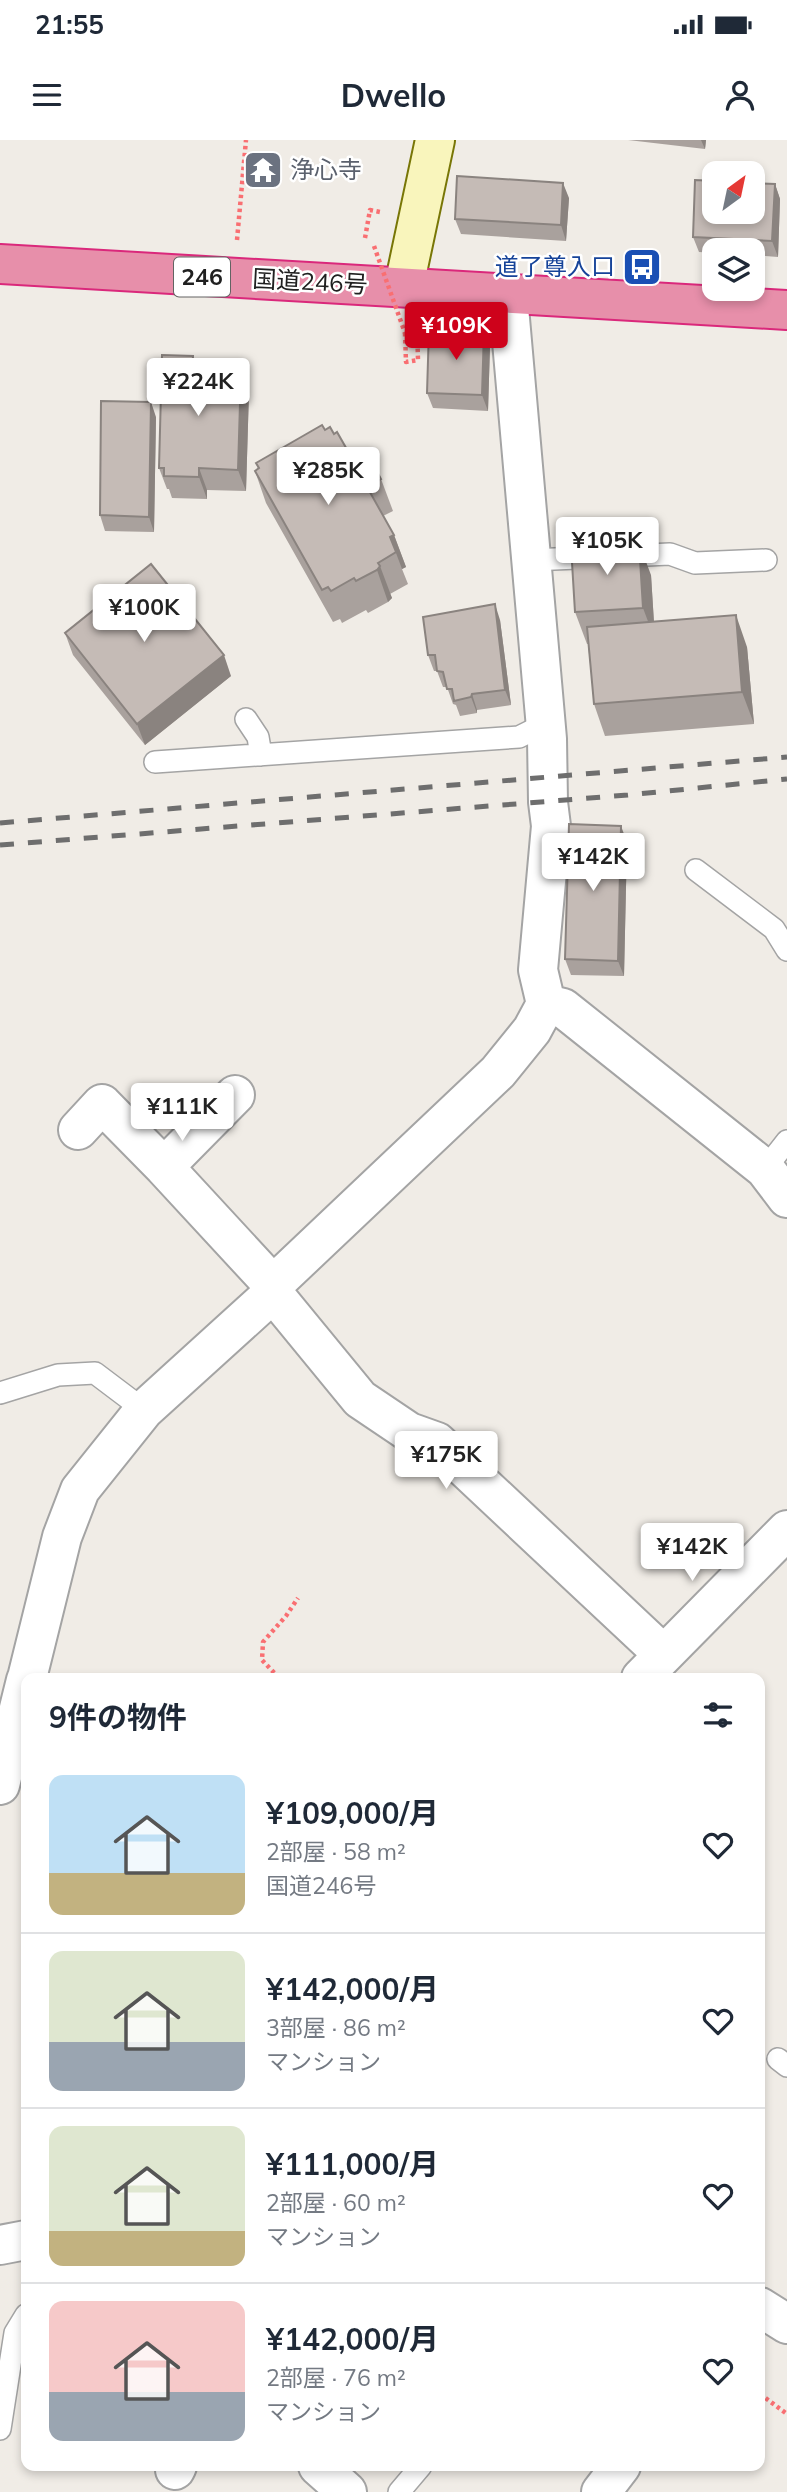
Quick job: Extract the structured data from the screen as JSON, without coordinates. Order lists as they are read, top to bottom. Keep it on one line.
{"streets":{"highway":["246","国道246号"]},"places":{"temple":["浄心寺"],"bus stop":["道了尊入口"]},"north":"top right","page":{"status":"21:55","header":"Dwello","price":["¥109K","¥224K","¥285K","¥105K","¥100K","¥142K","¥111K","¥175K","¥142K"],"heading":"9件の物件","list":[{"name":"¥109,000/月","note":"2部屋 · 58 m² · 国道246号"},{"name":"¥142,000/月","note":"3部屋 · 86 m² · マンション"},{"name":"¥111,000/月","note":"2部屋 · 60 m² · マンション"},{"name":"¥142,000/月","note":"2部屋 · 76 m² · マンション"}]}}
